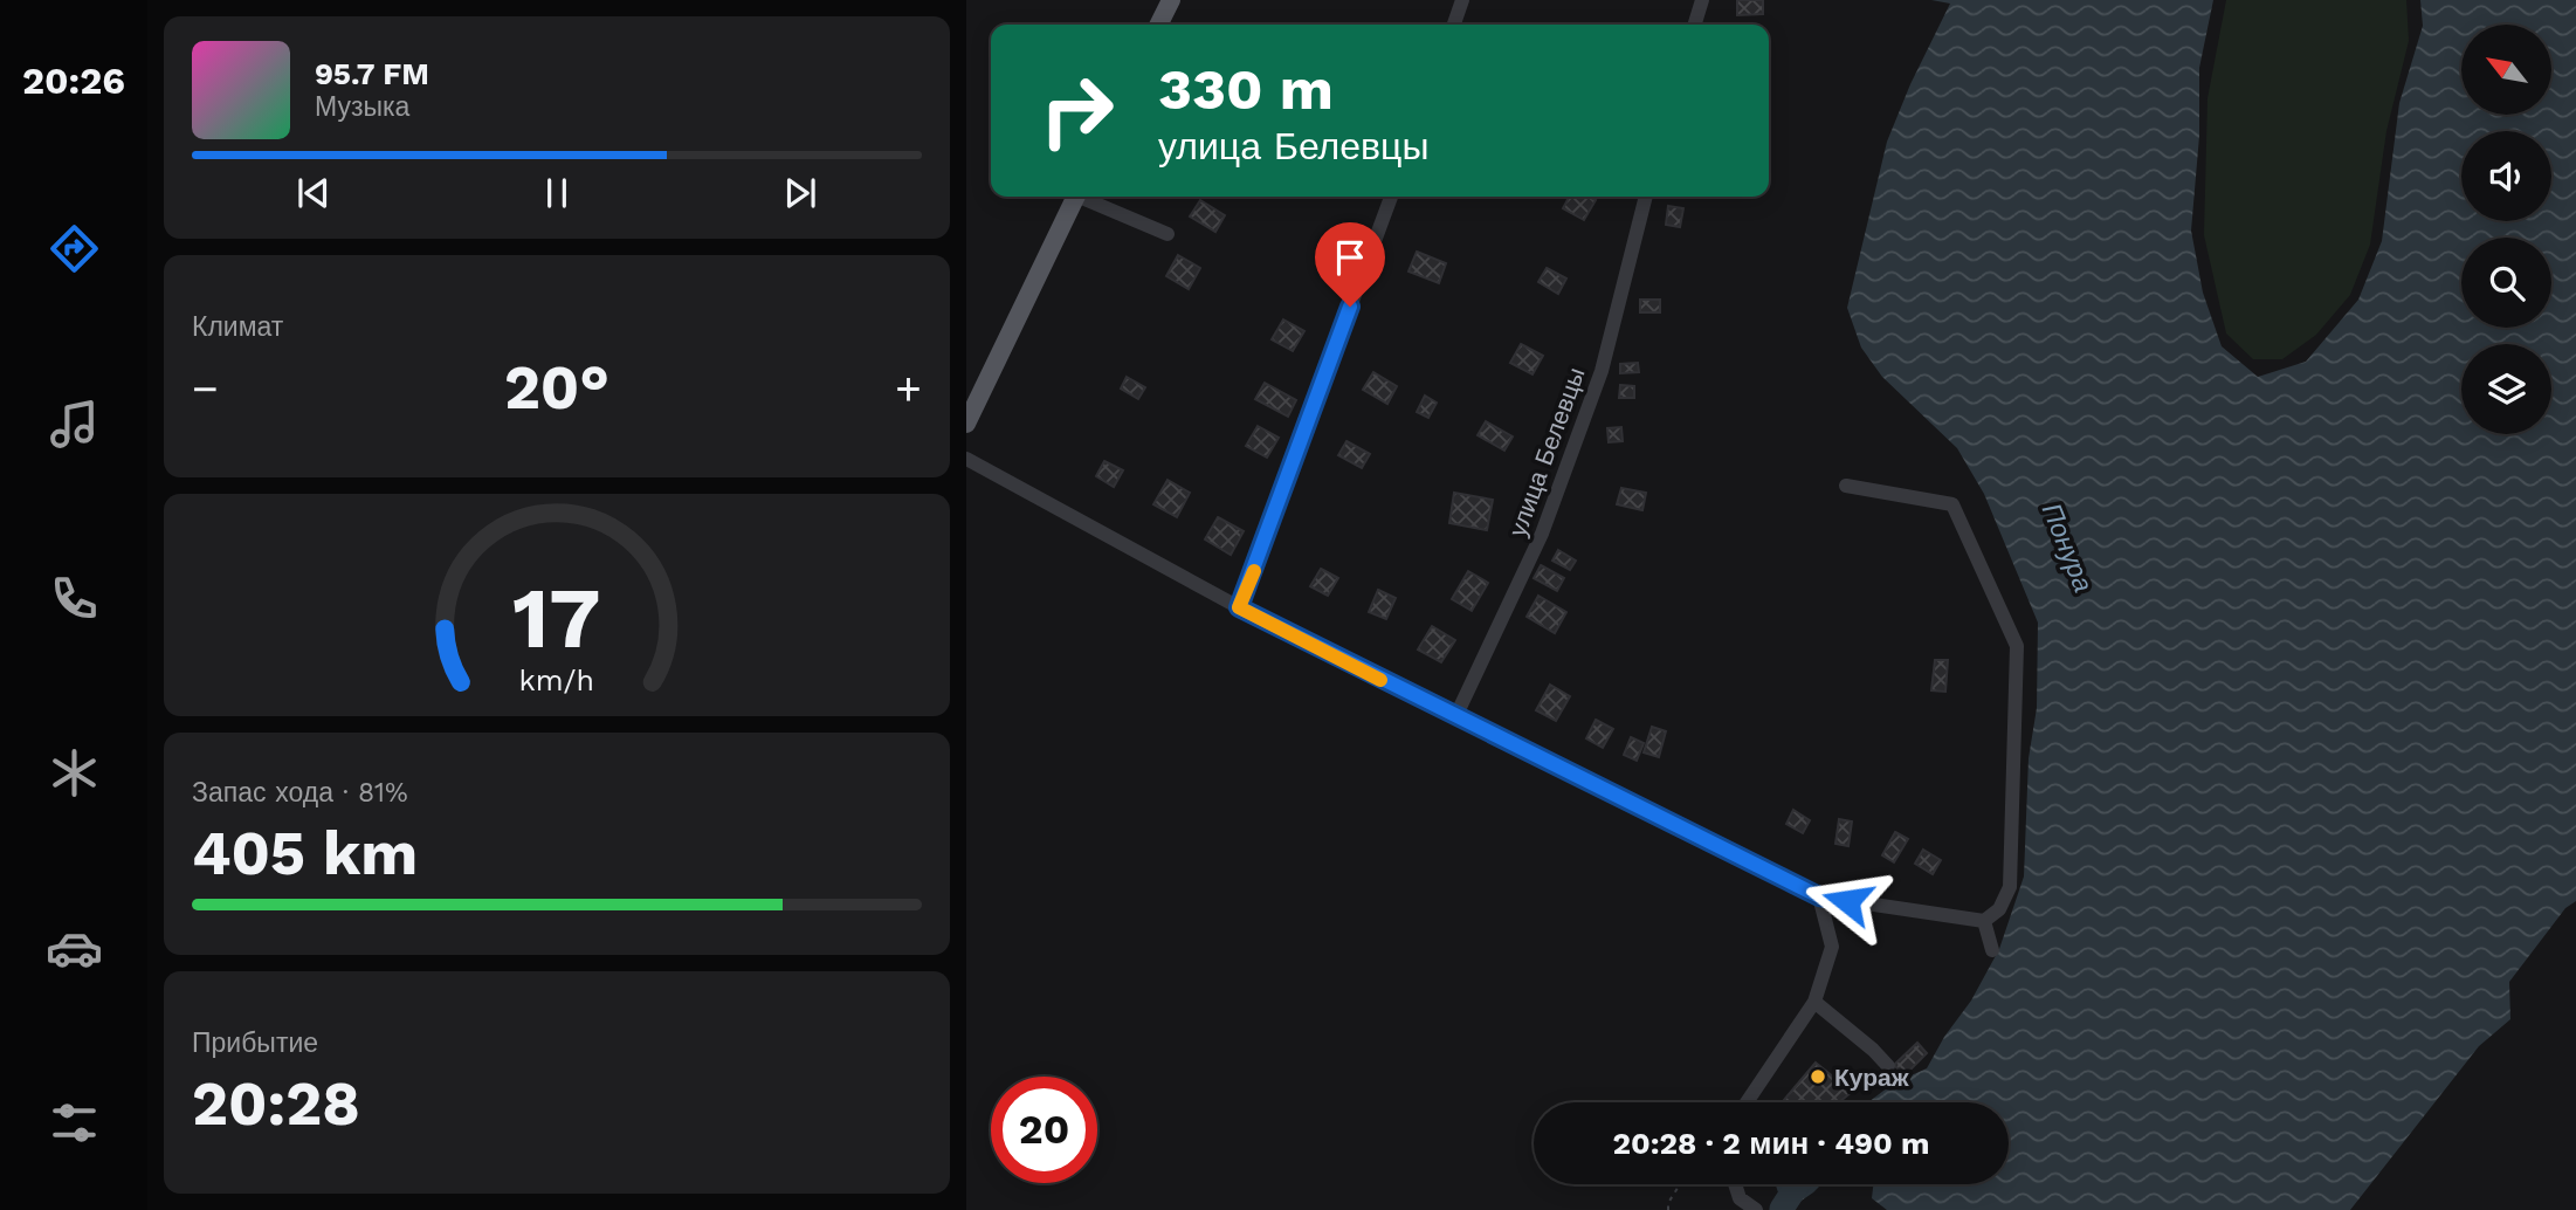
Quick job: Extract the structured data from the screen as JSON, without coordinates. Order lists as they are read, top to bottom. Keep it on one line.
{"streets":{"street":["улица Белевцы"]},"water":["Понура"],"places":["Кураж"],"north":"top left","page":{"tabs":"20:26","turn":["330 m","улица Белевцы"],"song":["95.7 FM","Музыка"],"tile":["Климат",["Запас хода · 81%","405 km"],["Прибытие","20:28"]],"heat":["−","20°","+"],"limit":"20","trip":"20:28 · 2 мин · 490 m","gauge":["17","km/h"]}}
